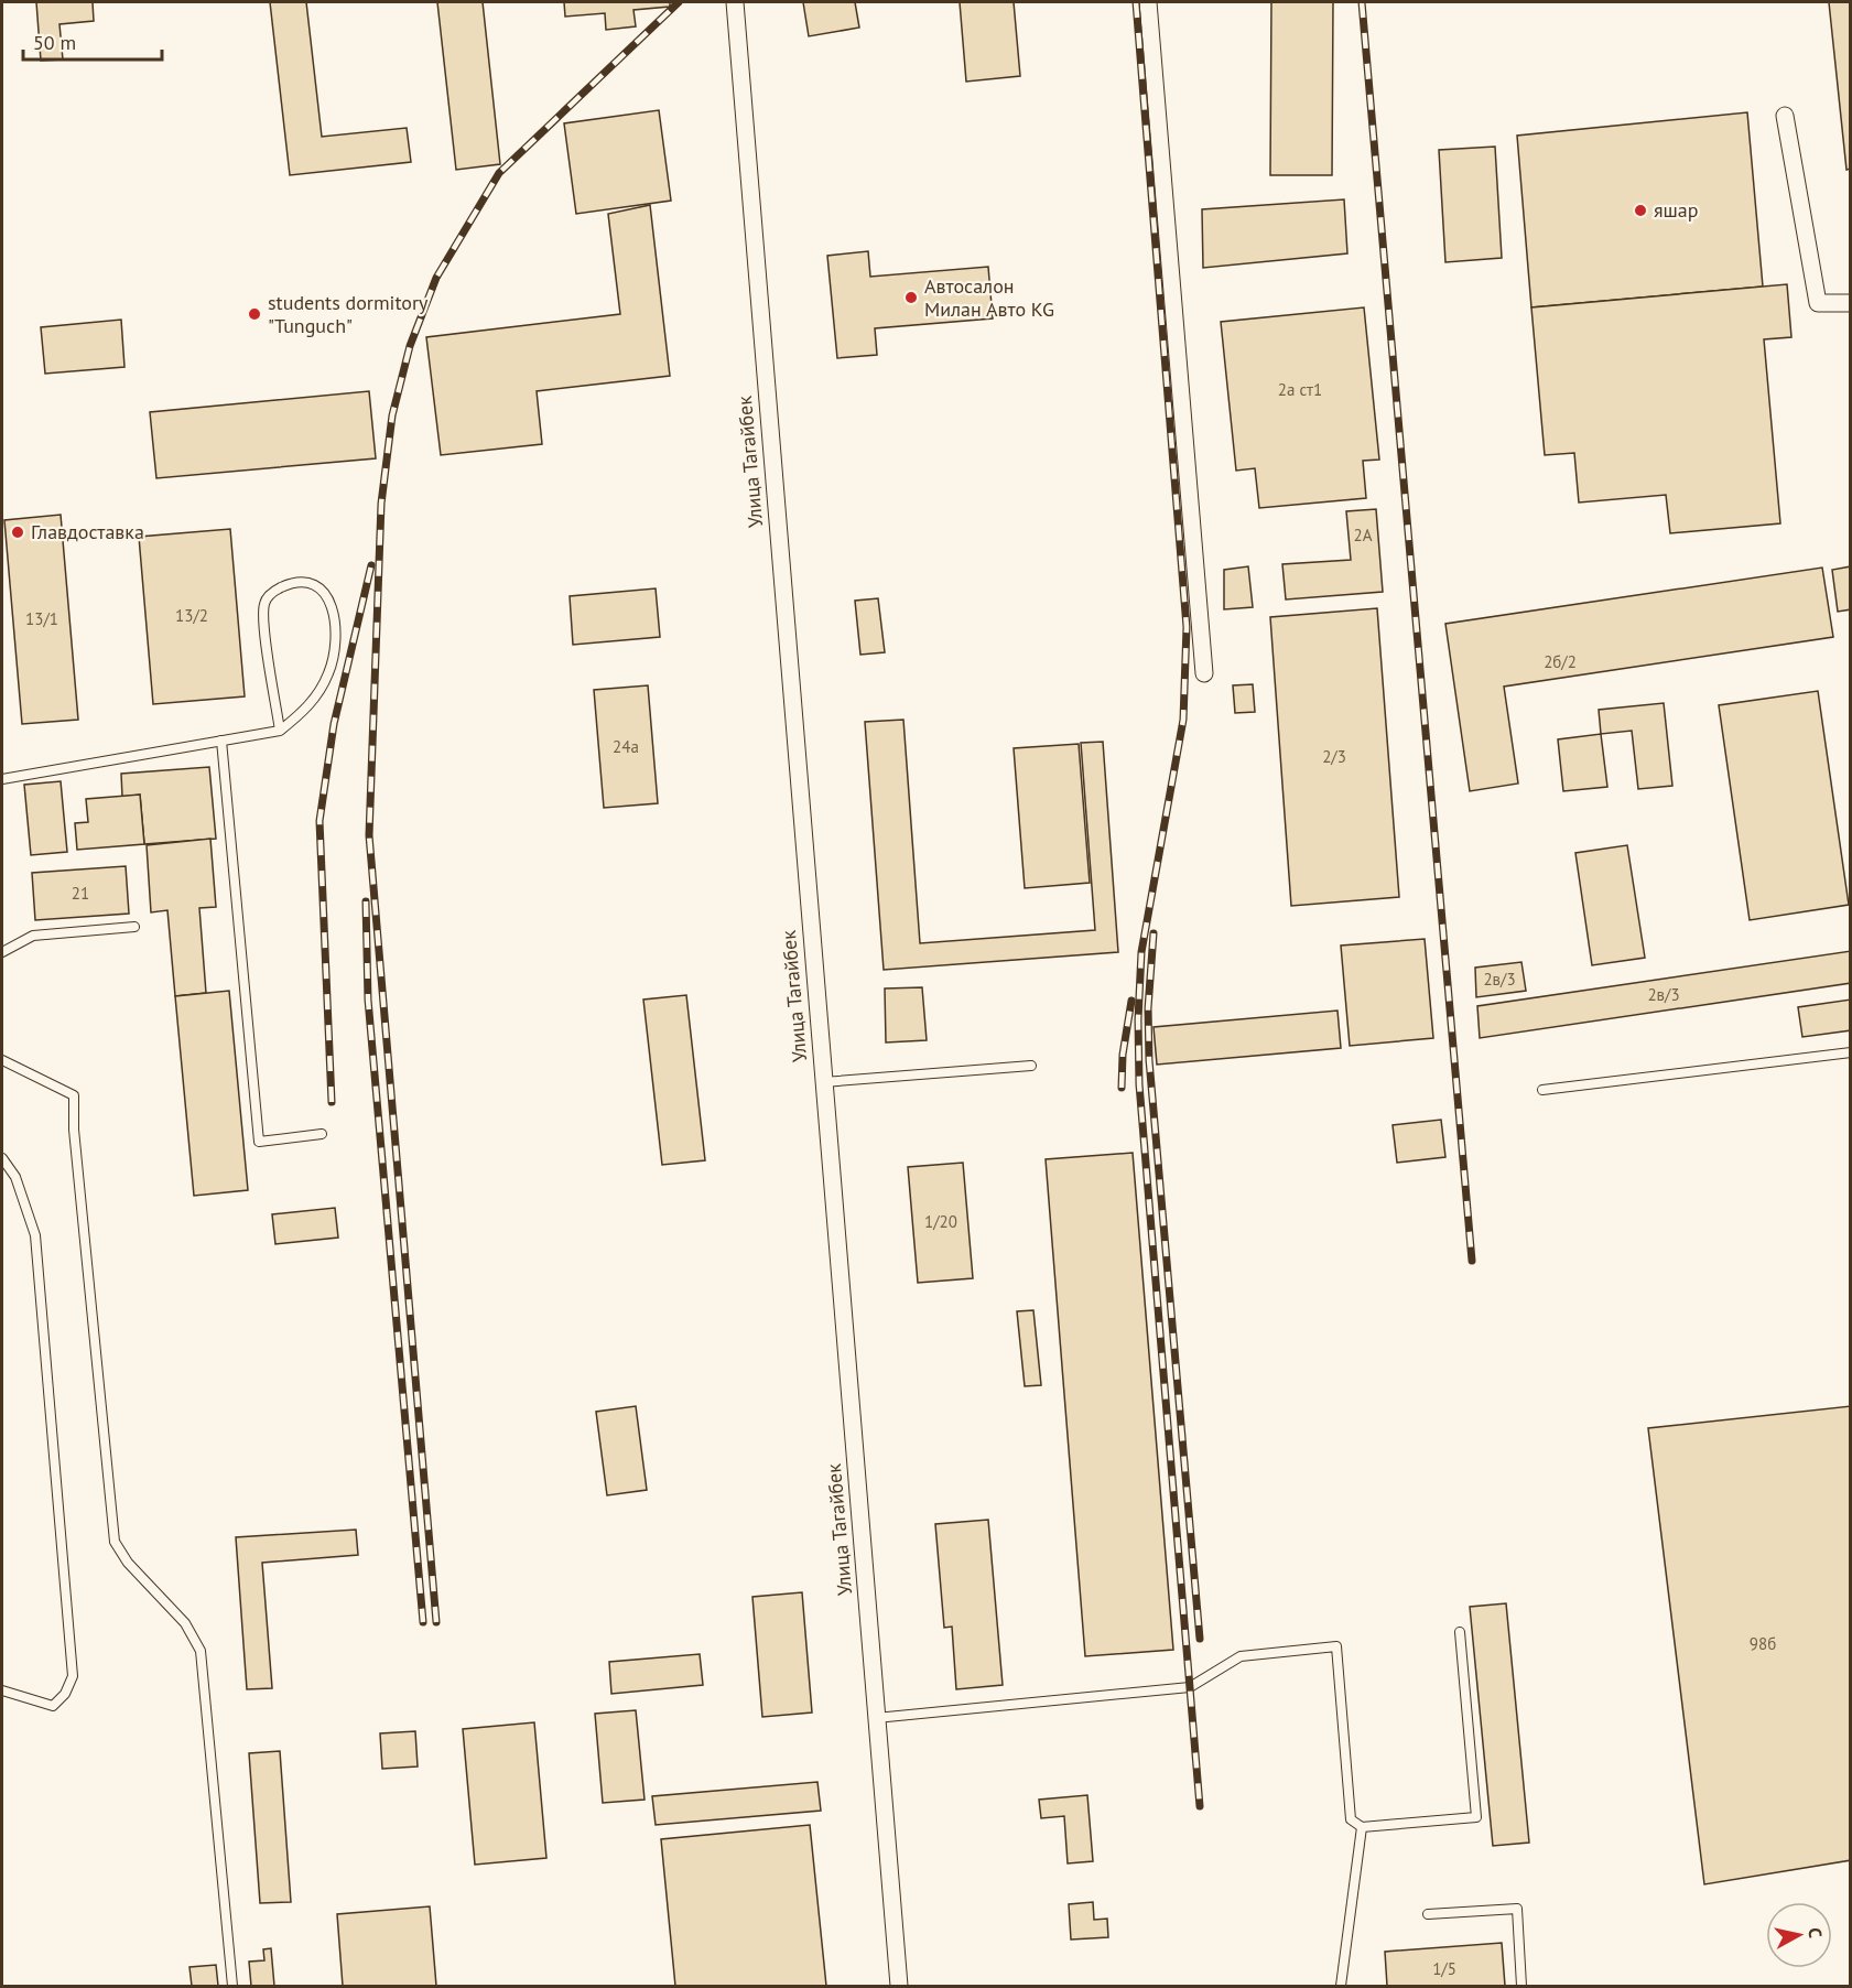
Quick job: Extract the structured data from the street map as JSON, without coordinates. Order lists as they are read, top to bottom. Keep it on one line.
{"streets":{"street":["Улица Тагайбек"]},"places":["яшар","Автосалон Милан Авто KG","students dormitory \"Tunguch\"","Главдоставка"],"house_numbers":["2а ст1","2А","13/2","13/1","2б/2","24а","2/3","21","2в/3","2в/3","1/20","98б","1/5"],"scale_bar":"50 m","north":"right"}
